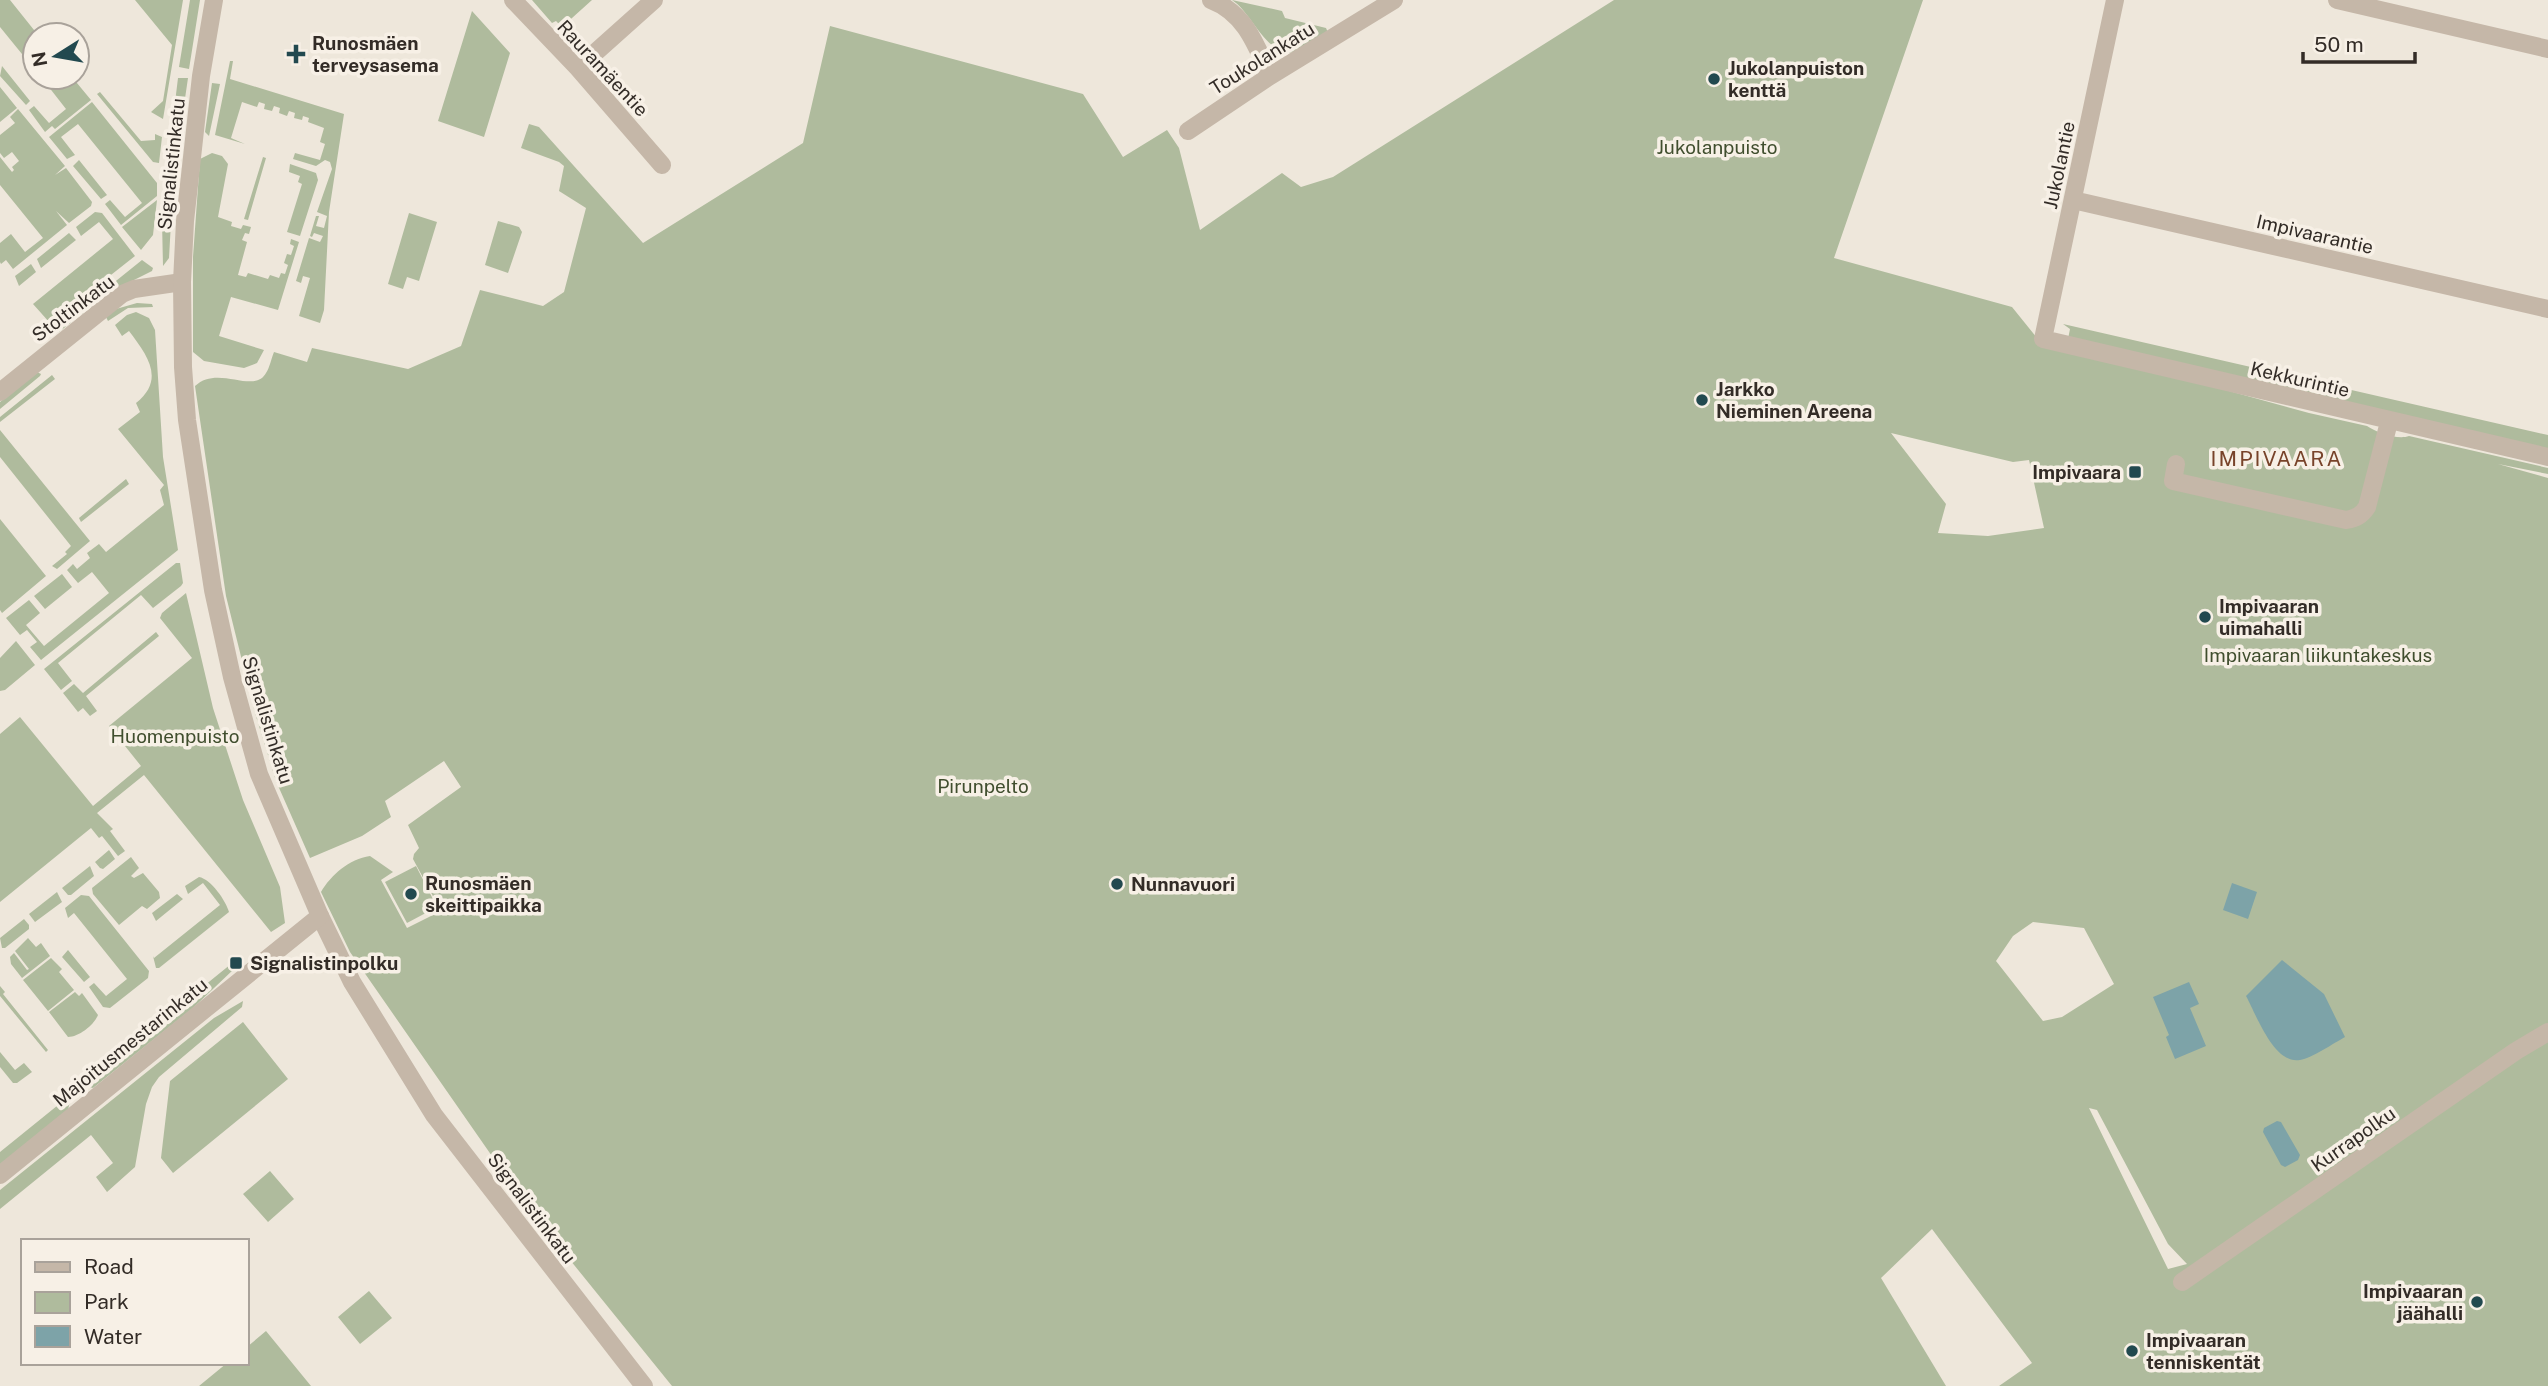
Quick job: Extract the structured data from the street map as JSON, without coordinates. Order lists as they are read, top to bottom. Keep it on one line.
{"streets":{"street":["Toukolankatu","Rauramäentie","Signalistinkatu","Jukolantie","Impivaarantie","Stoltinkatu","Kekkurintie","Majoitusmestarinkatu","Kurrapolku"]},"crossings":[["Signalistinkatu","Stoltinkatu"],["Signalistinkatu","Majoitusmestarinkatu"],["Jukolantie","Impivaarantie"],["Jukolantie","Kekkurintie"]],"districts":["IMPIVAARA"],"parks":["Jukolanpuisto","Impivaaran liikuntakeskus","Huomenpuisto","Pirunpelto"],"places":{"health":["Runosmäen terveysasema"],"other":["Jukolanpuiston kenttä","Jarkko Nieminen Areena","Impivaaran uimahalli","Nunnavuori","Runosmäen skeittipaikka","Impivaaran jäähalli","Impivaaran tenniskentät"],"transit":["Impivaara","Signalistinpolku"]},"legend":["Road","Park","Water"],"scale_bar":"50 m","north":"left"}
